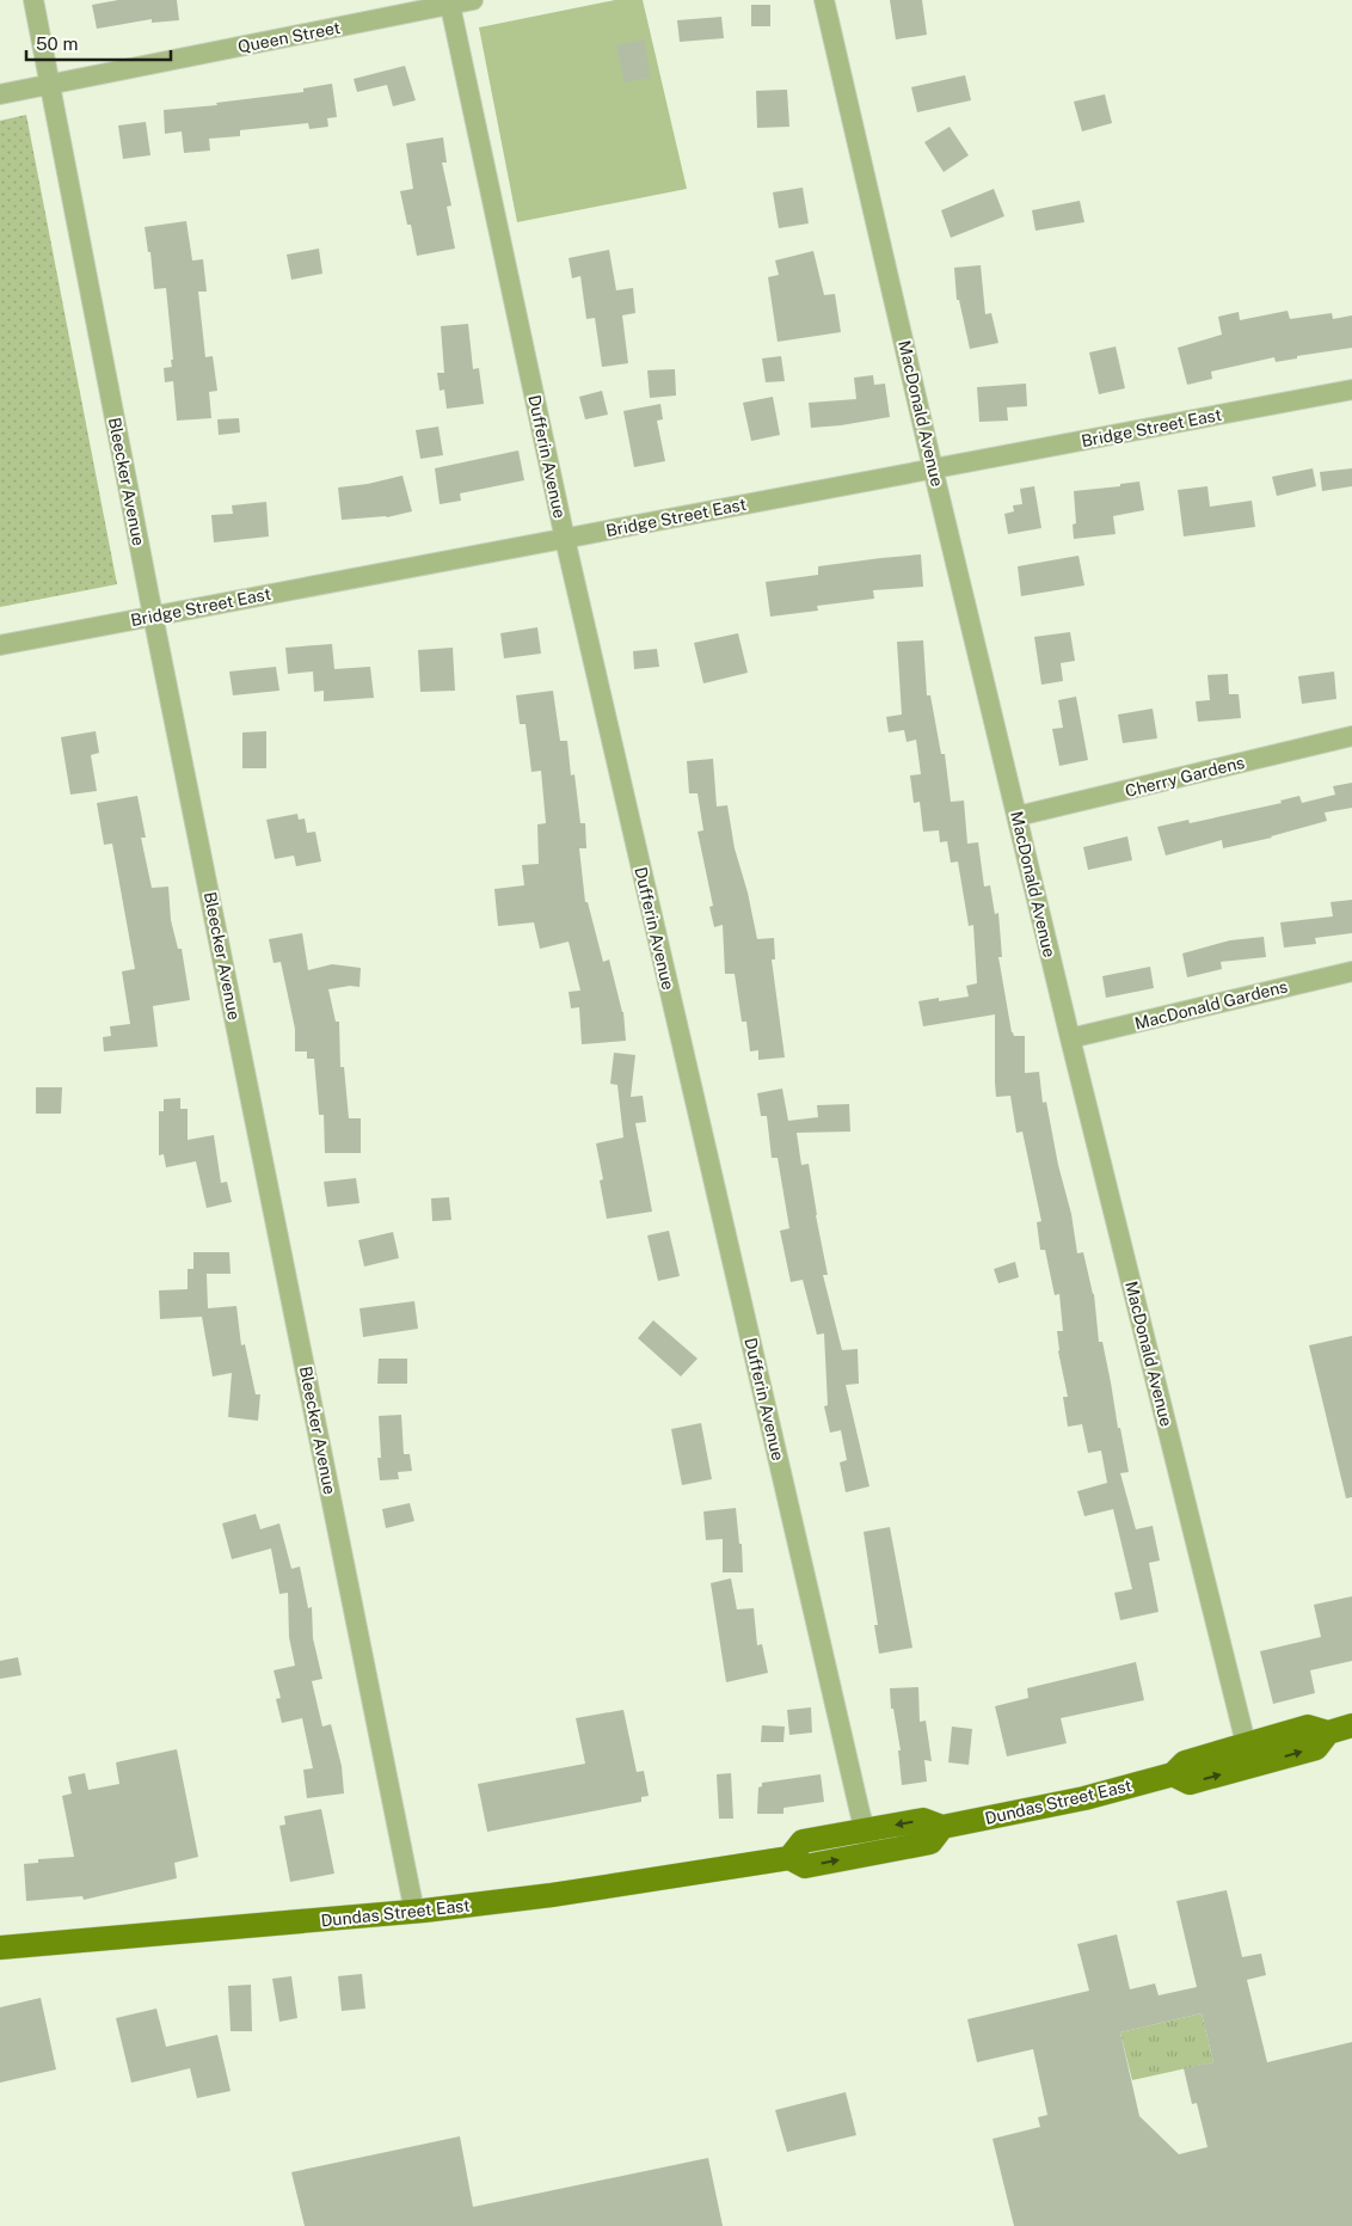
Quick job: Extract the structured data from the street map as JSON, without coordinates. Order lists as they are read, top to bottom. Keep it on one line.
{"streets":{"main road":["Dundas Street East"],"street":["Queen Street","MacDonald Avenue","Bridge Street East","Dufferin Avenue","Bleecker Avenue","Cherry Gardens","MacDonald Gardens"]},"crossings":[["Queen Street","Dufferin Avenue"],["Queen Street","Bleecker Avenue"],["MacDonald Avenue","Bridge Street East"],["MacDonald Avenue","Cherry Gardens"],["MacDonald Avenue","MacDonald Gardens"],["MacDonald Avenue","Dundas Street East"],["Bridge Street East","Dufferin Avenue"],["Bridge Street East","Bleecker Avenue"],["Dufferin Avenue","Dundas Street East"],["Bleecker Avenue","Dundas Street East"]],"scale_bar":"50 m"}
